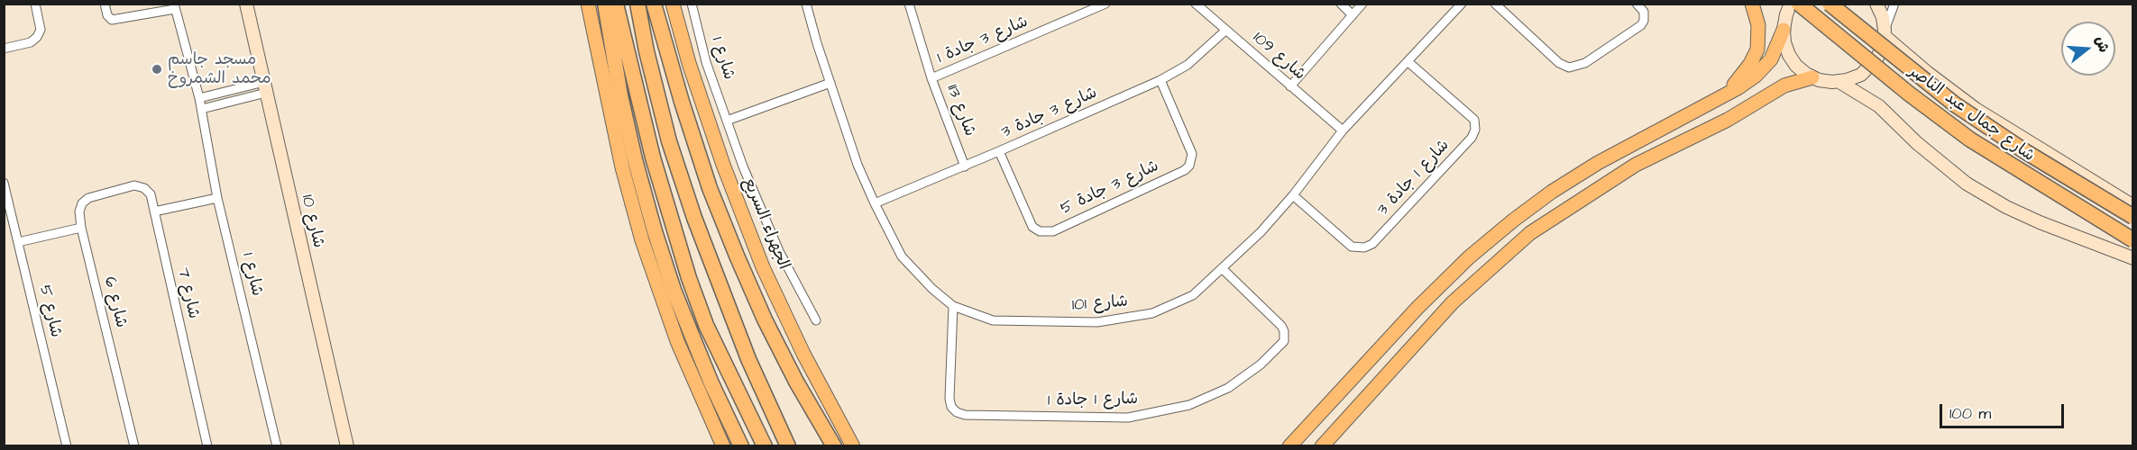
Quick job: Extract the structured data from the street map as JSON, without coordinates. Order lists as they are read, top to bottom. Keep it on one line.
{"streets":{"highway":["شارع جمال عبد الناصر"],"main road":["شارع 10","الجهراء السريع"],"street":["شارع 3 جادة 1","شارع 109","شارع 1","شارع 113","شارع 3 جادة 3","شارع 1 جادة 3","شارع 3 جادة 5","شارع 7","شارع 6","شارع 101","شارع 5","شارع 1 جادة 1"]},"crossings":[["شارع 3 جادة 1","شارع 113"],["شارع 109","شارع 3 جادة 3"],["شارع 109","شارع 101"],["شارع 113","شارع 3 جادة 3"],["شارع 3 جادة 3","شارع 3 جادة 5"],["شارع 3 جادة 3","شارع 101"],["شارع 1 جادة 3","شارع 101"],["شارع 7","شارع 6"],["شارع 101","شارع 1 جادة 1"]],"places":["مسجد جاسم محمد الشمروخ"],"scale_bar":"100 m","north":"right"}
